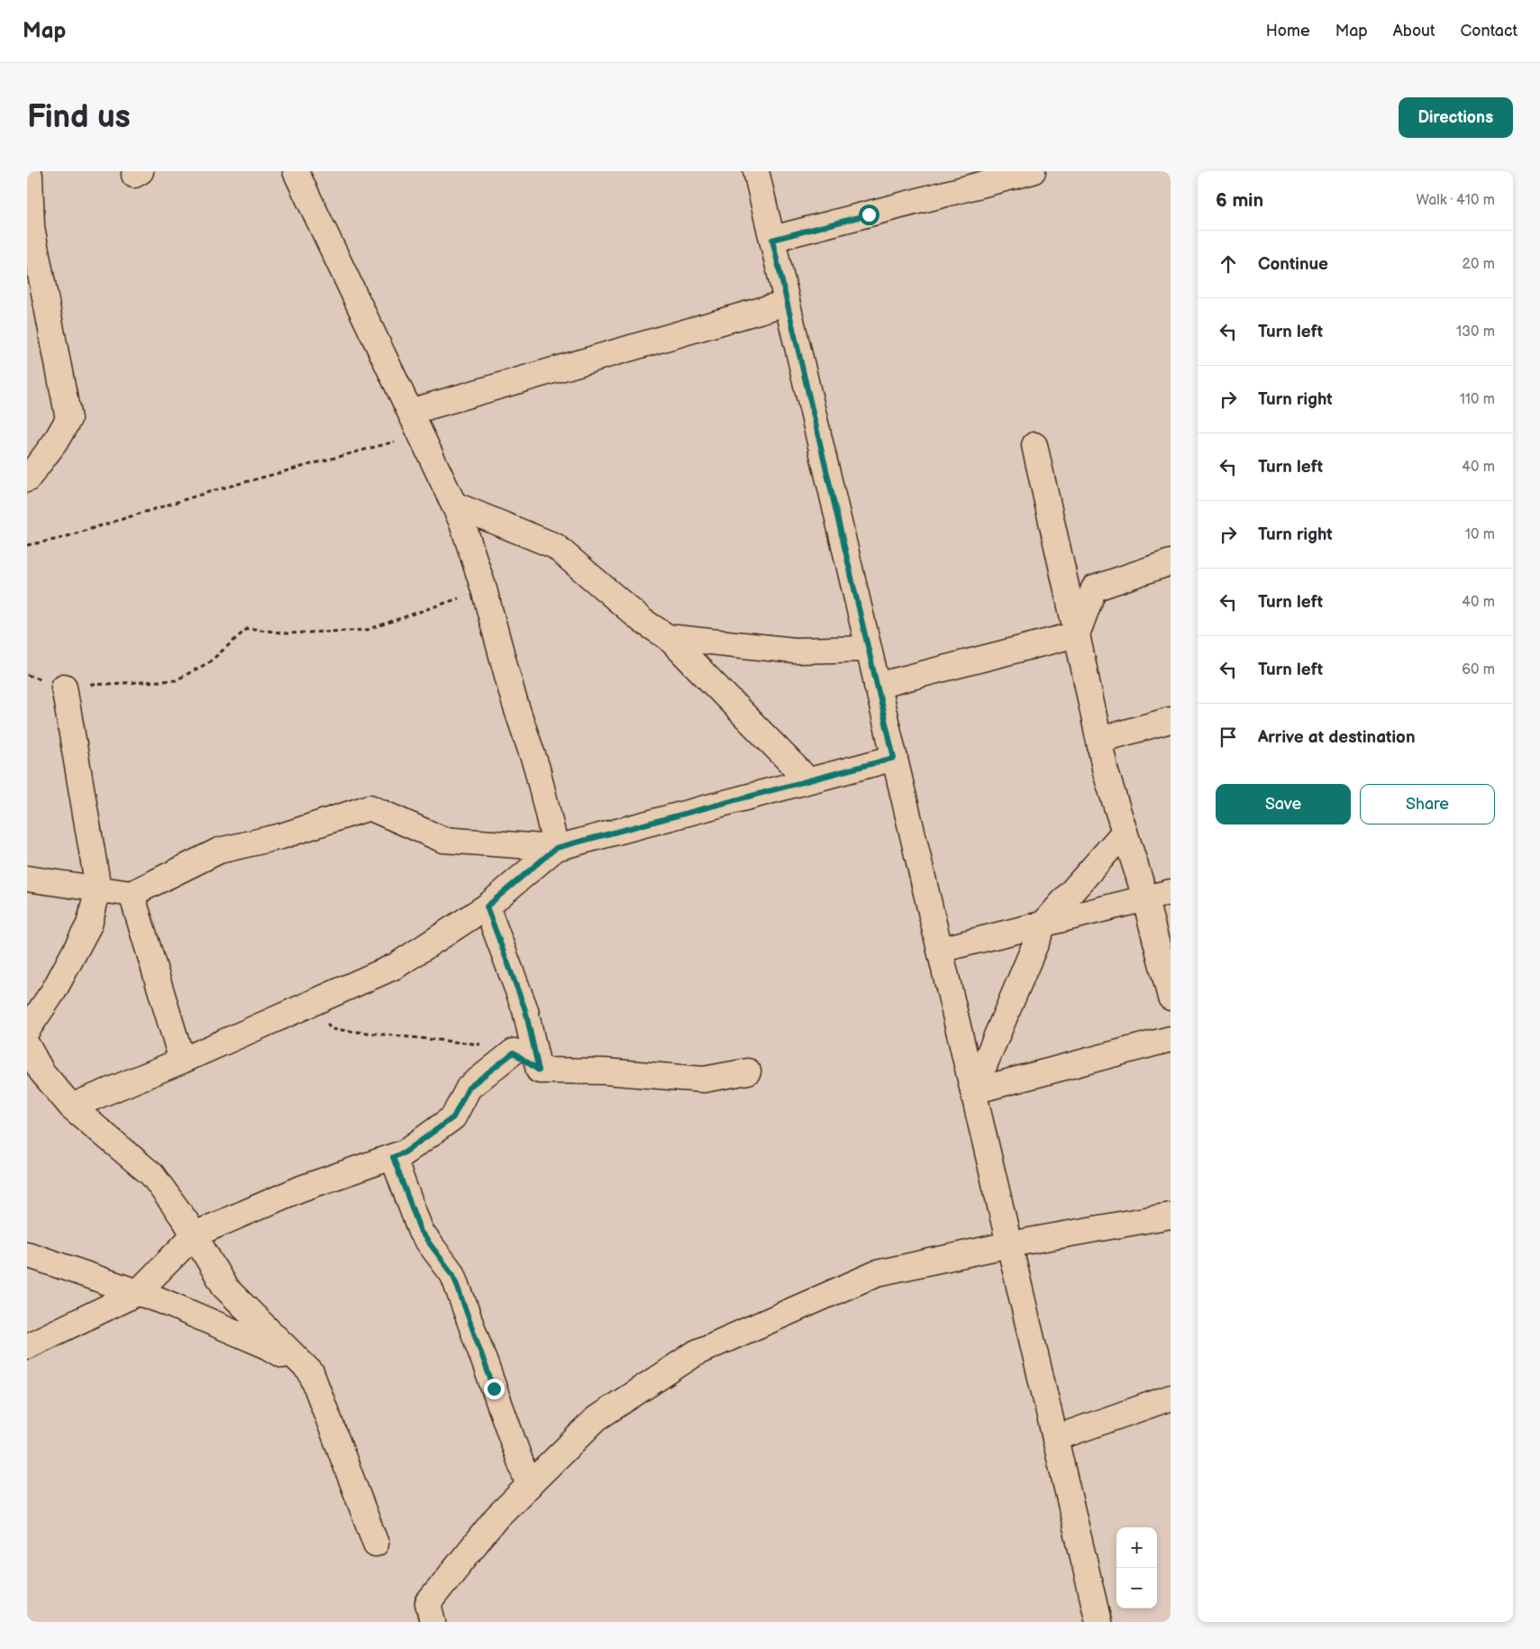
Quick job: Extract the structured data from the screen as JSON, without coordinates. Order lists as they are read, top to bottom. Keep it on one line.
{"page":{"header":"Map","nav":["Home","Map","About","Contact"],"buttons":["Directions",["Save","Share"]],"title":"Find us","heading":["6 min","Walk · 410 m"],"list":[["Continue","20 m"],["Turn left","130 m"],["Turn right","110 m"],["Turn left","40 m"],["Turn right","10 m"],["Turn left","40 m"],["Turn left","60 m"],"Arrive at destination"],"map_buttons":["+","−"]}}
